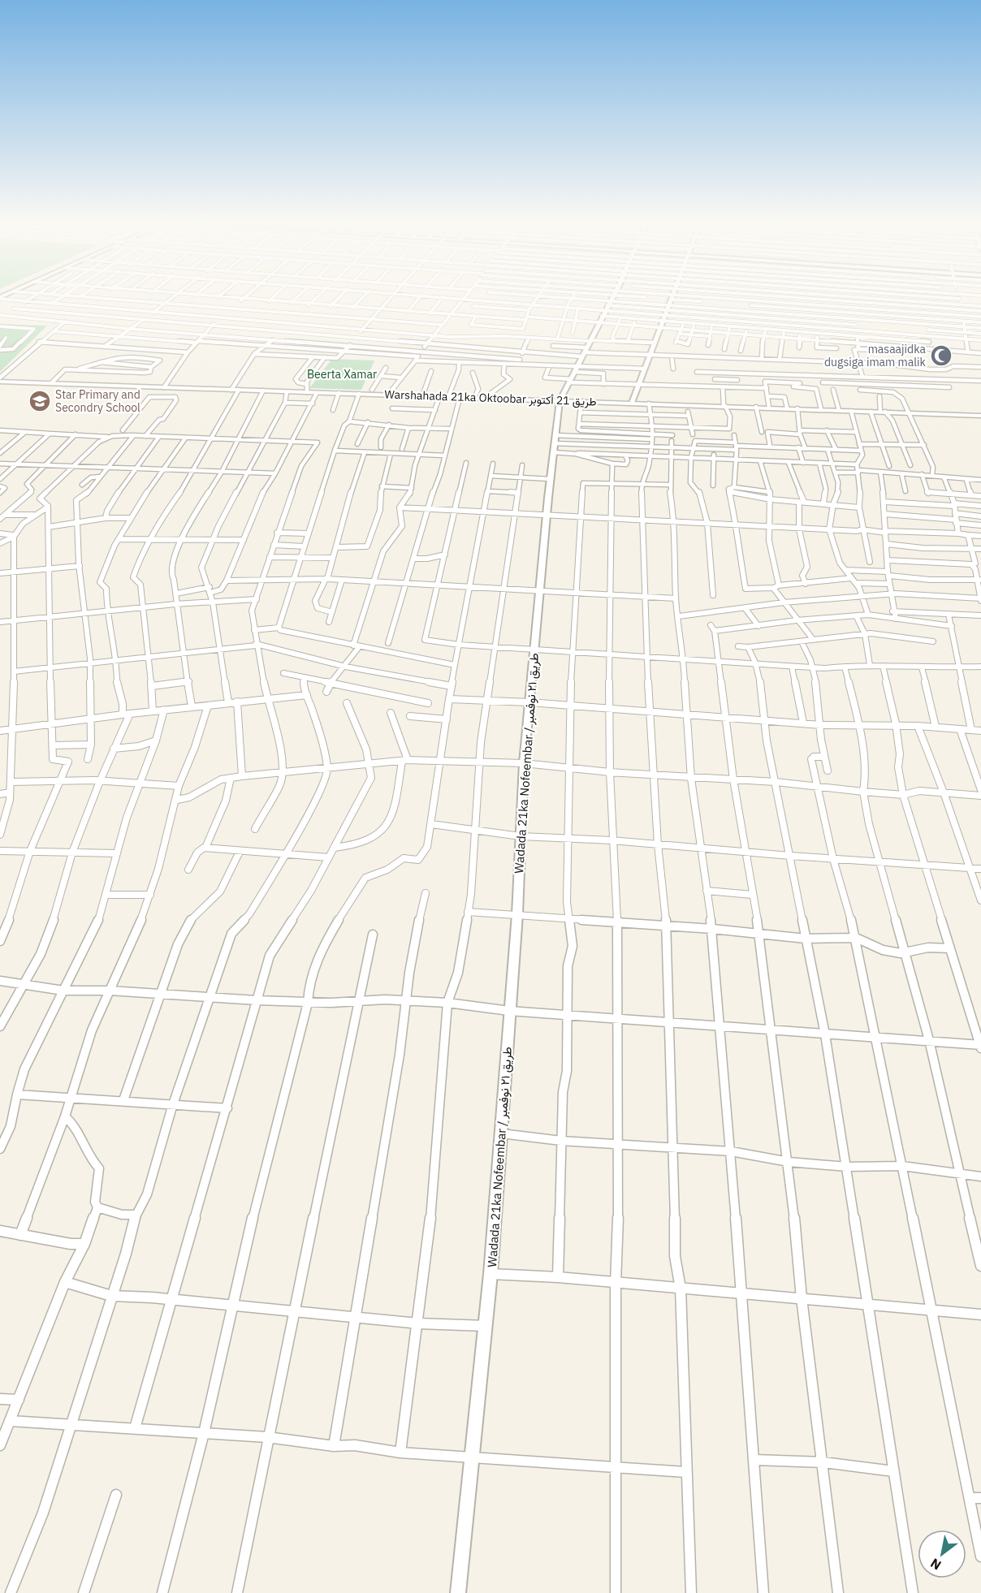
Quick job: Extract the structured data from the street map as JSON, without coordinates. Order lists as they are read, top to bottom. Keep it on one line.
{"streets":{"main road":["Warshahada 21ka Oktoobar طريق 21 أكتوبر"],"street":["Wadada 21ka Nofeembar / طريق ٢١ نوفمبر"]},"crossings":[["Warshahada 21ka Oktoobar طريق 21 أكتوبر","Wadada 21ka Nofeembar / طريق ٢١ نوفمبر"]],"parks":["Beerta Xamar"],"places":{"mosque":["masaajidka dugsiga imam malik"],"school or university":["Star Primary and Secondry School"]},"north":"bottom left"}
